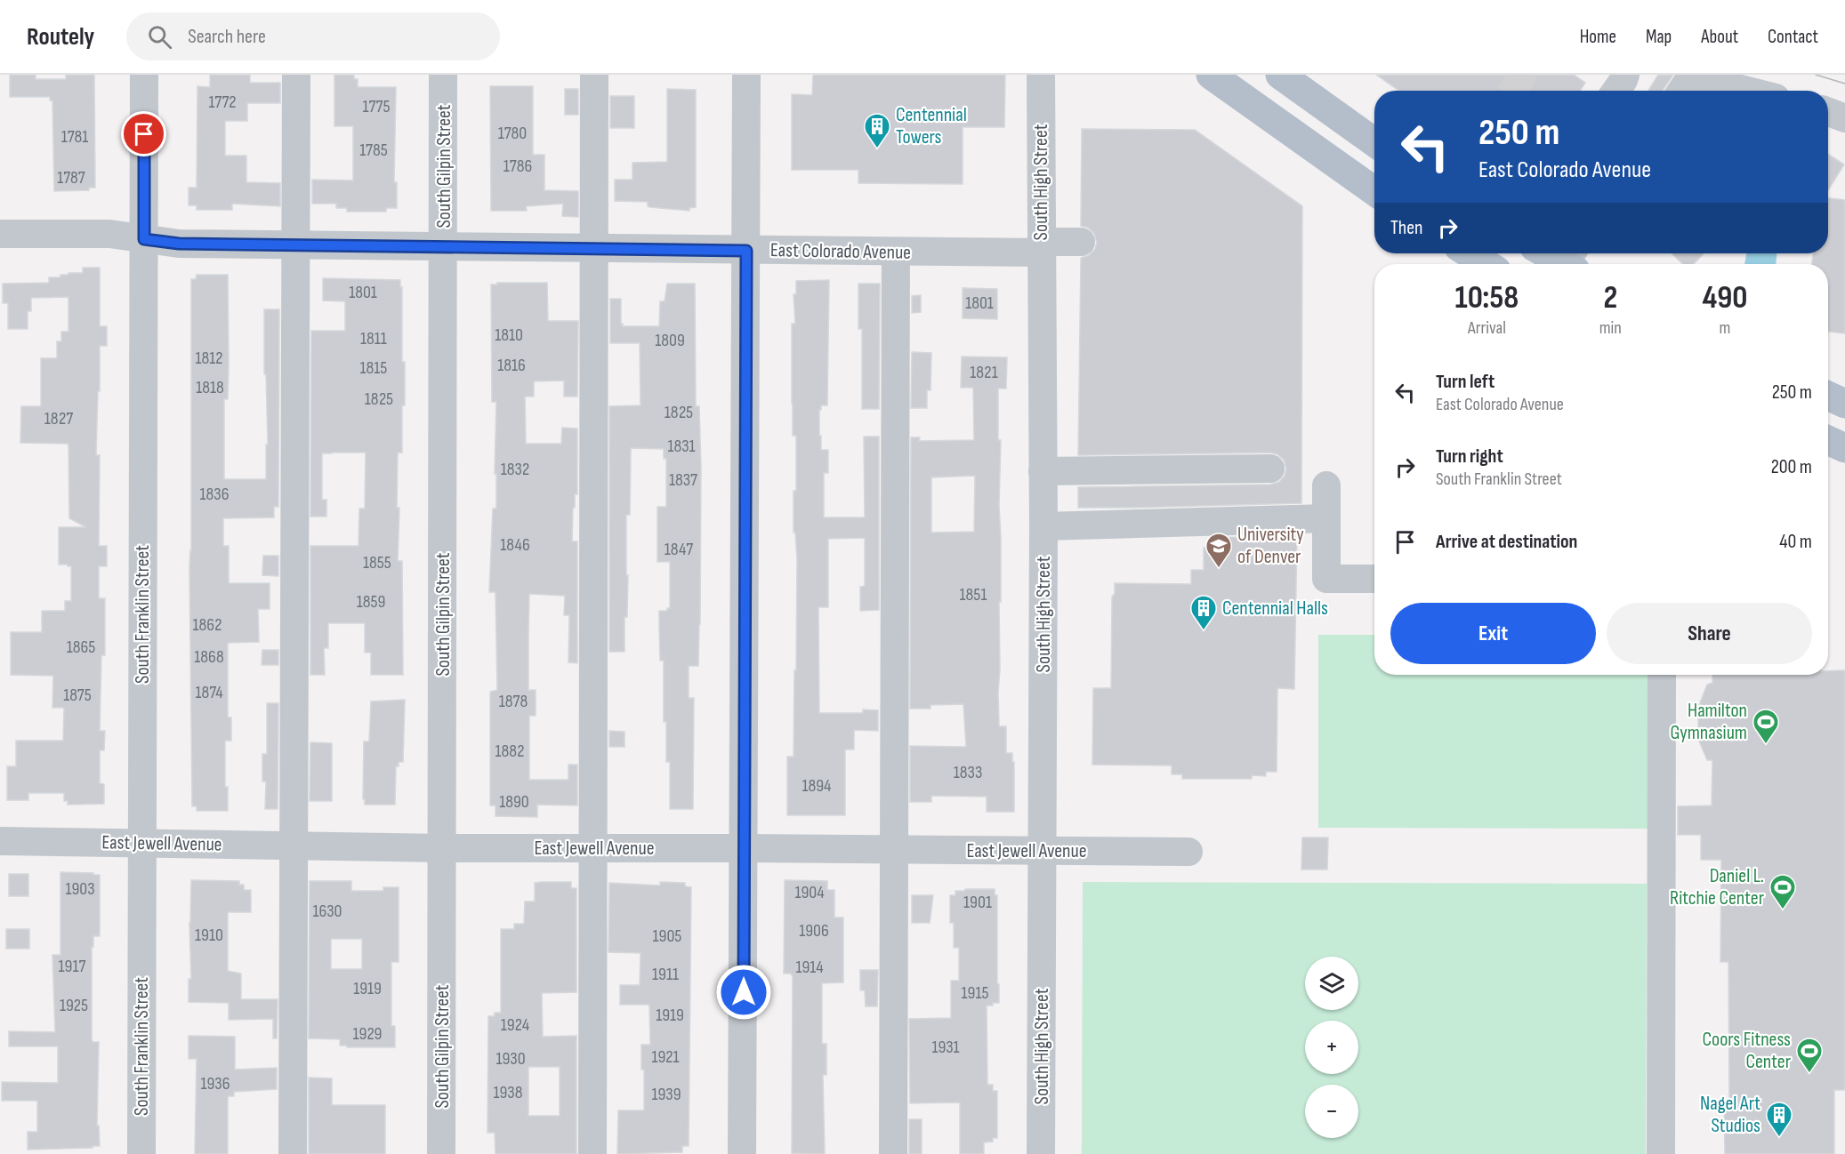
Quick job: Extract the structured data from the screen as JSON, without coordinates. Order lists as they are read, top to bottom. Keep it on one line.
{"streets":{"street":["South Gilpin Street","South High Street","East Colorado Avenue","South Franklin Street","East Jewell Avenue"]},"crossings":[["South Gilpin Street","East Colorado Avenue"],["South Gilpin Street","East Jewell Avenue"],["South High Street","East Colorado Avenue"],["South High Street","East Jewell Avenue"],["East Colorado Avenue","South Franklin Street"],["South Franklin Street","East Jewell Avenue"]],"places":{"building":["Centennial Towers","Centennial Halls","Nagel Art Studios"],"school or university":["University of Denver"],"sports":["Hamilton Gymnasium","Daniel L. Ritchie Center","Coors Fitness Center"]},"house_numbers":["1772","1775","1780","1781","1785","1786","1787","1801","1801","1810","1811","1809","1812","1816","1815","1821","1818","1825","1825","1827","1831","1832","1837","1836","1846","1847","1855","1851","1859","1862","1865","1868","1874","1875","1878","1882","1833","1894","1890","1903","1904","1901","1630","1906","1910","1905","1917","1914","1911","1919","1915","1925","1919","1924","1929","1931","1921","1930","1936","1938","1939"],"page":{"header":"Routely","search":"Search here","nav":["Home","Map","About","Contact"],"turn":["250 m","East Colorado Avenue"],"then":"Then","eta":["10:58","Arrival","2","min","490","m"],"list":[{"name":"Turn left","note":"East Colorado Avenue","value":"250 m"},{"name":"Turn right","note":"South Franklin Street","value":"200 m"},{"name":"Arrive at destination","value":"40 m"}],"buttons":["Exit","Share"],"map_buttons":["+","−"]}}
